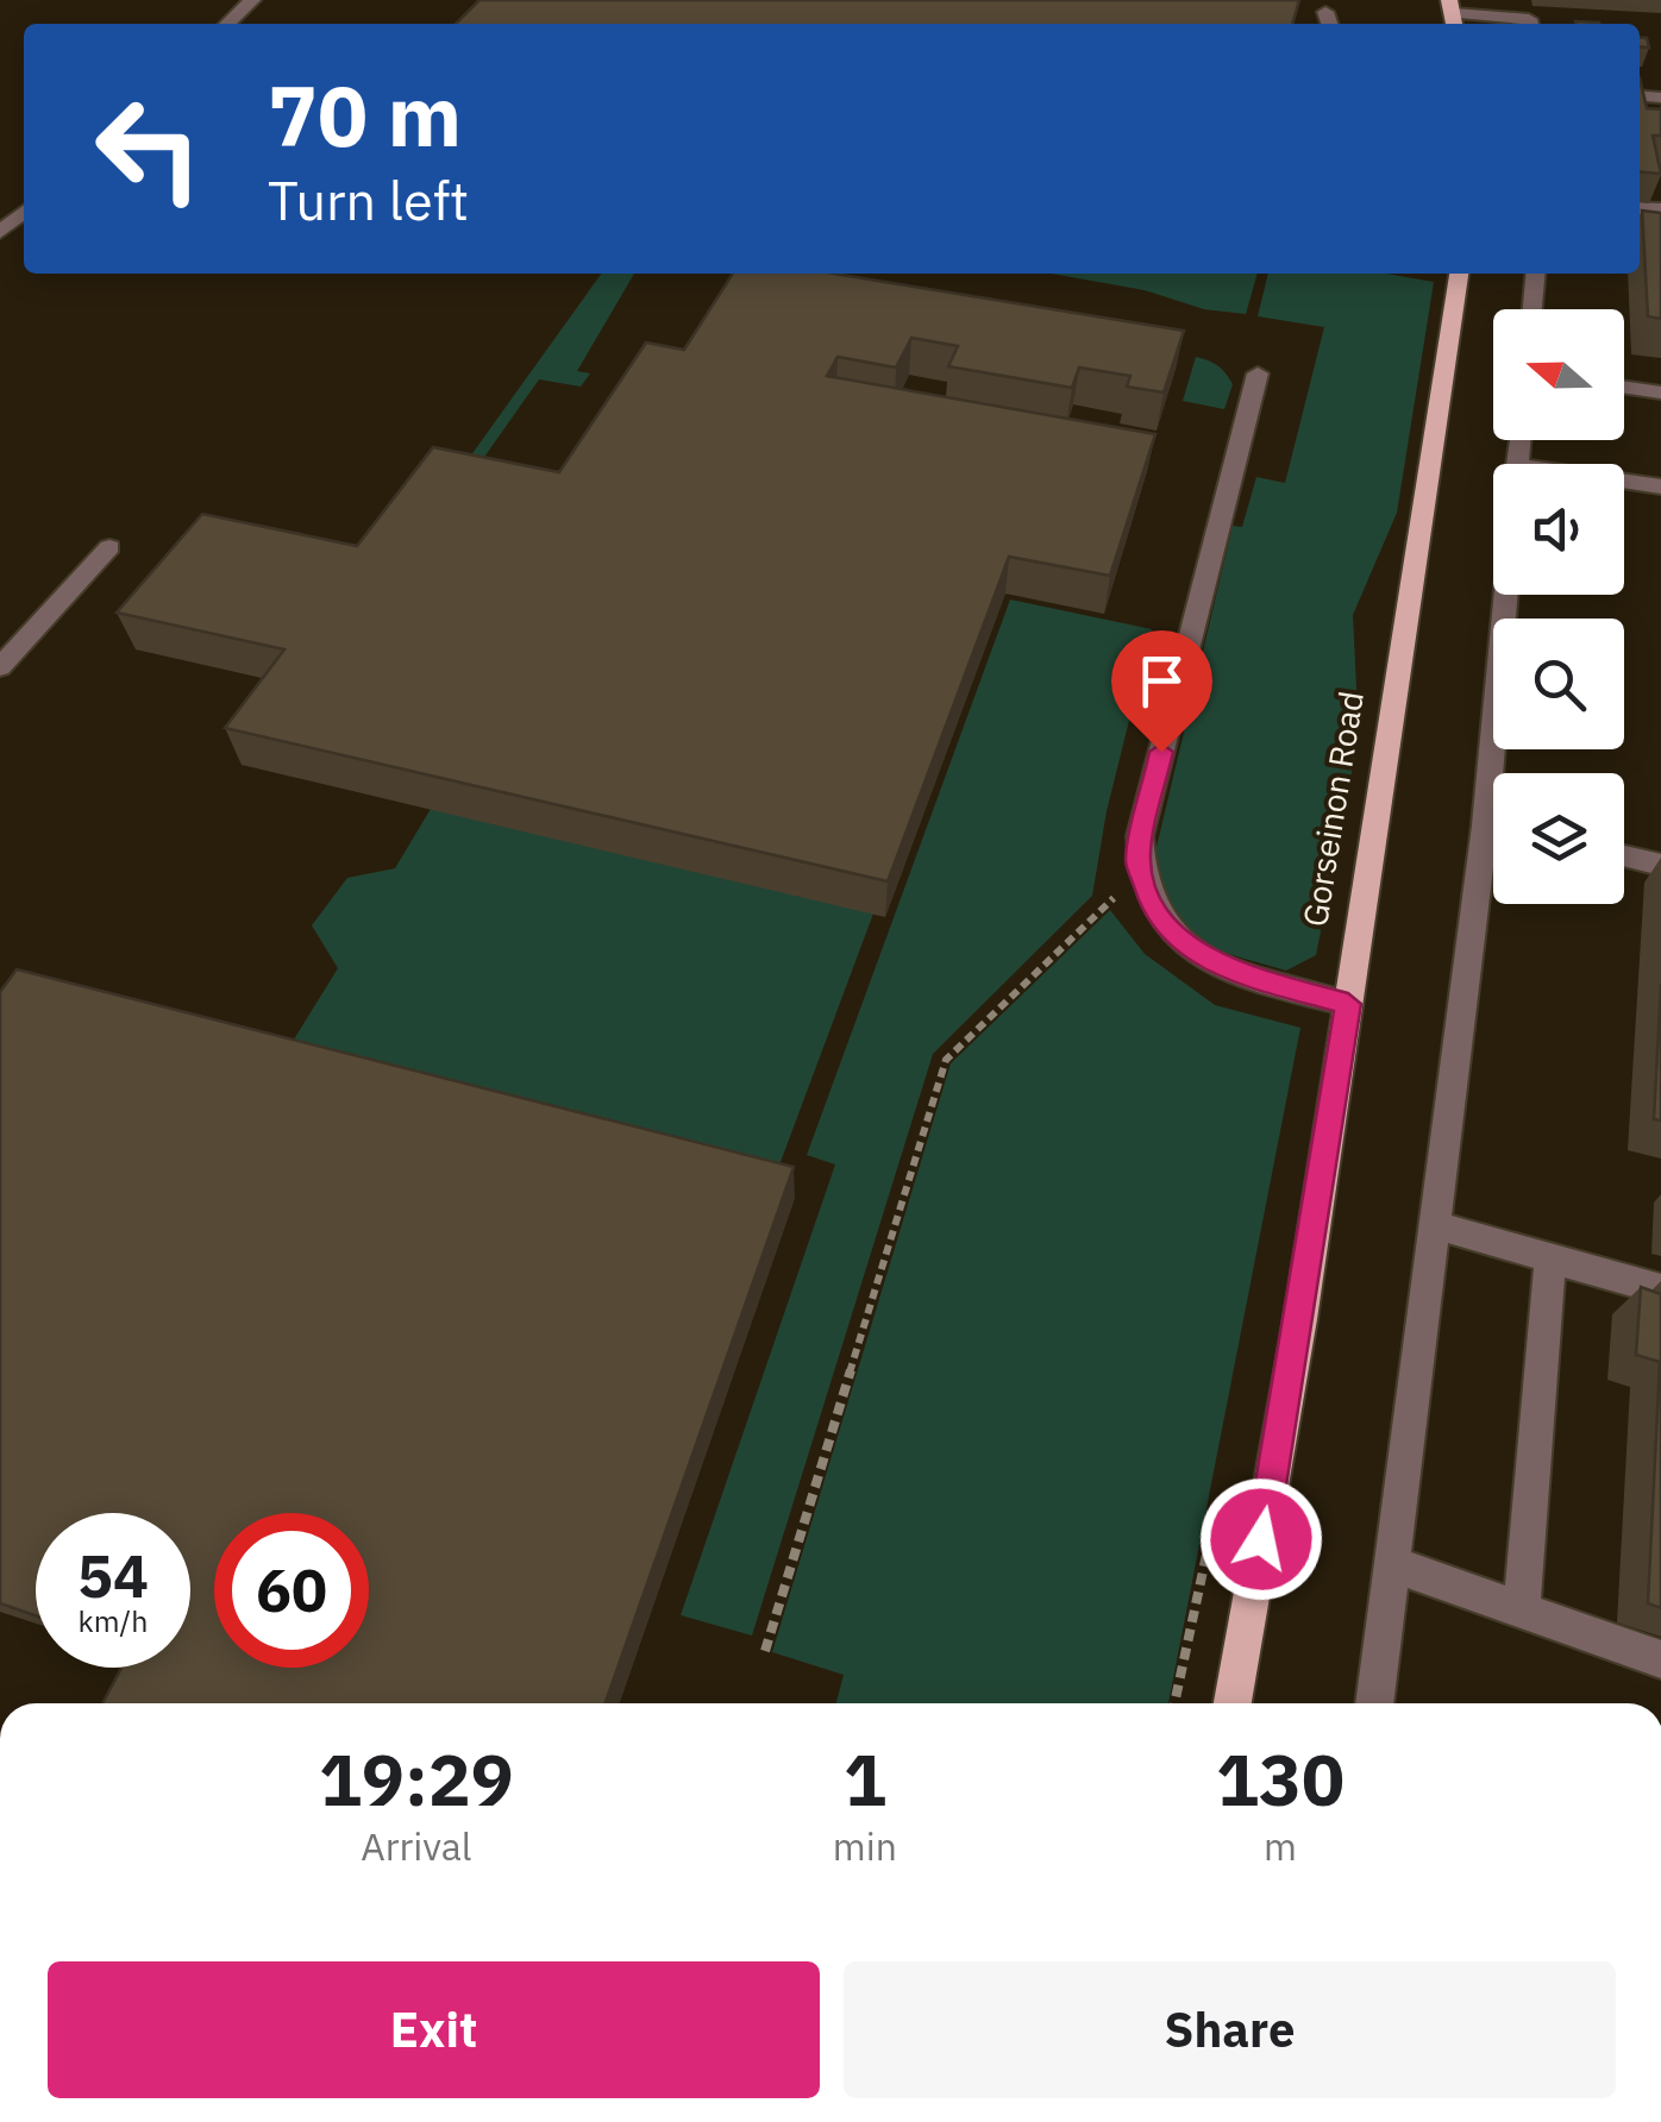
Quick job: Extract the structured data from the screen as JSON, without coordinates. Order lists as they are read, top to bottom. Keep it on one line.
{"streets":{"main road":["Gorseinon Road"]},"north":"left","page":{"turn":["70 m","Turn left"],"speed":"54 km/h","limit":"60","eta":["19:29","Arrival","1","min","130","m"],"buttons":["Exit","Share"]}}
